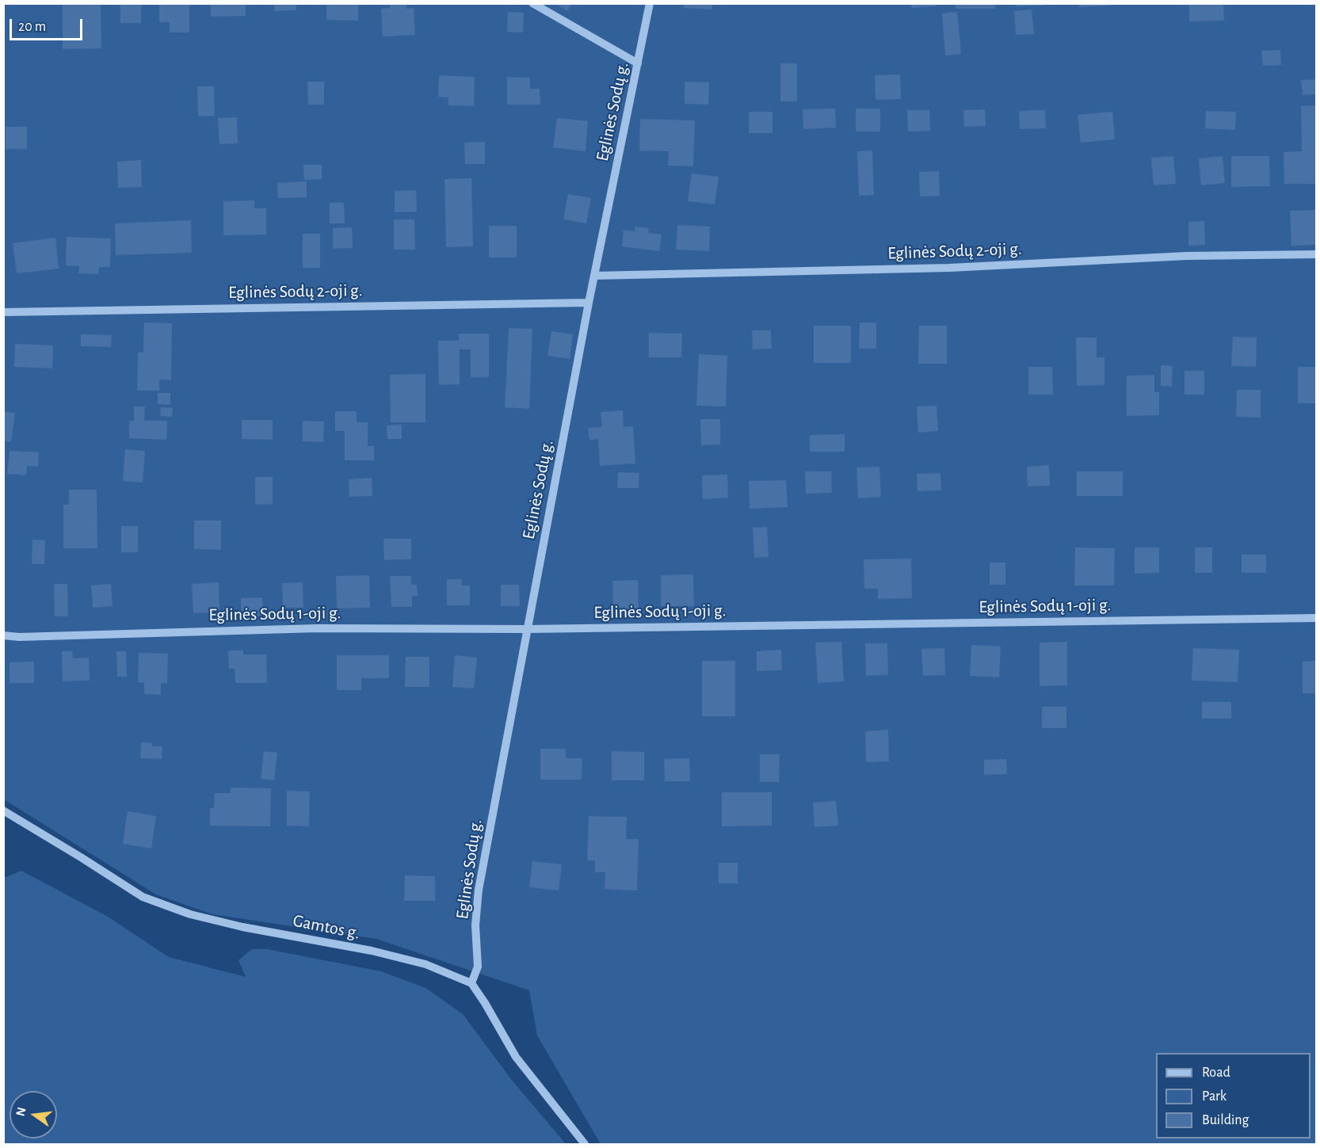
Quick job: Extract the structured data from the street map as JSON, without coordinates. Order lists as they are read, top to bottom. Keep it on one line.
{"streets":{"street":["Eglinės Sodų g.","Eglinės Sodų 2-oji g.","Eglinės Sodų 1-oji g.","Gamtos g."]},"crossings":[["Eglinės Sodų g.","Eglinės Sodų 2-oji g."],["Eglinės Sodų g.","Eglinės Sodų 1-oji g."],["Eglinės Sodų g.","Gamtos g."]],"legend":["Road","Park","Building"],"scale_bar":"20 m","north":"left"}
